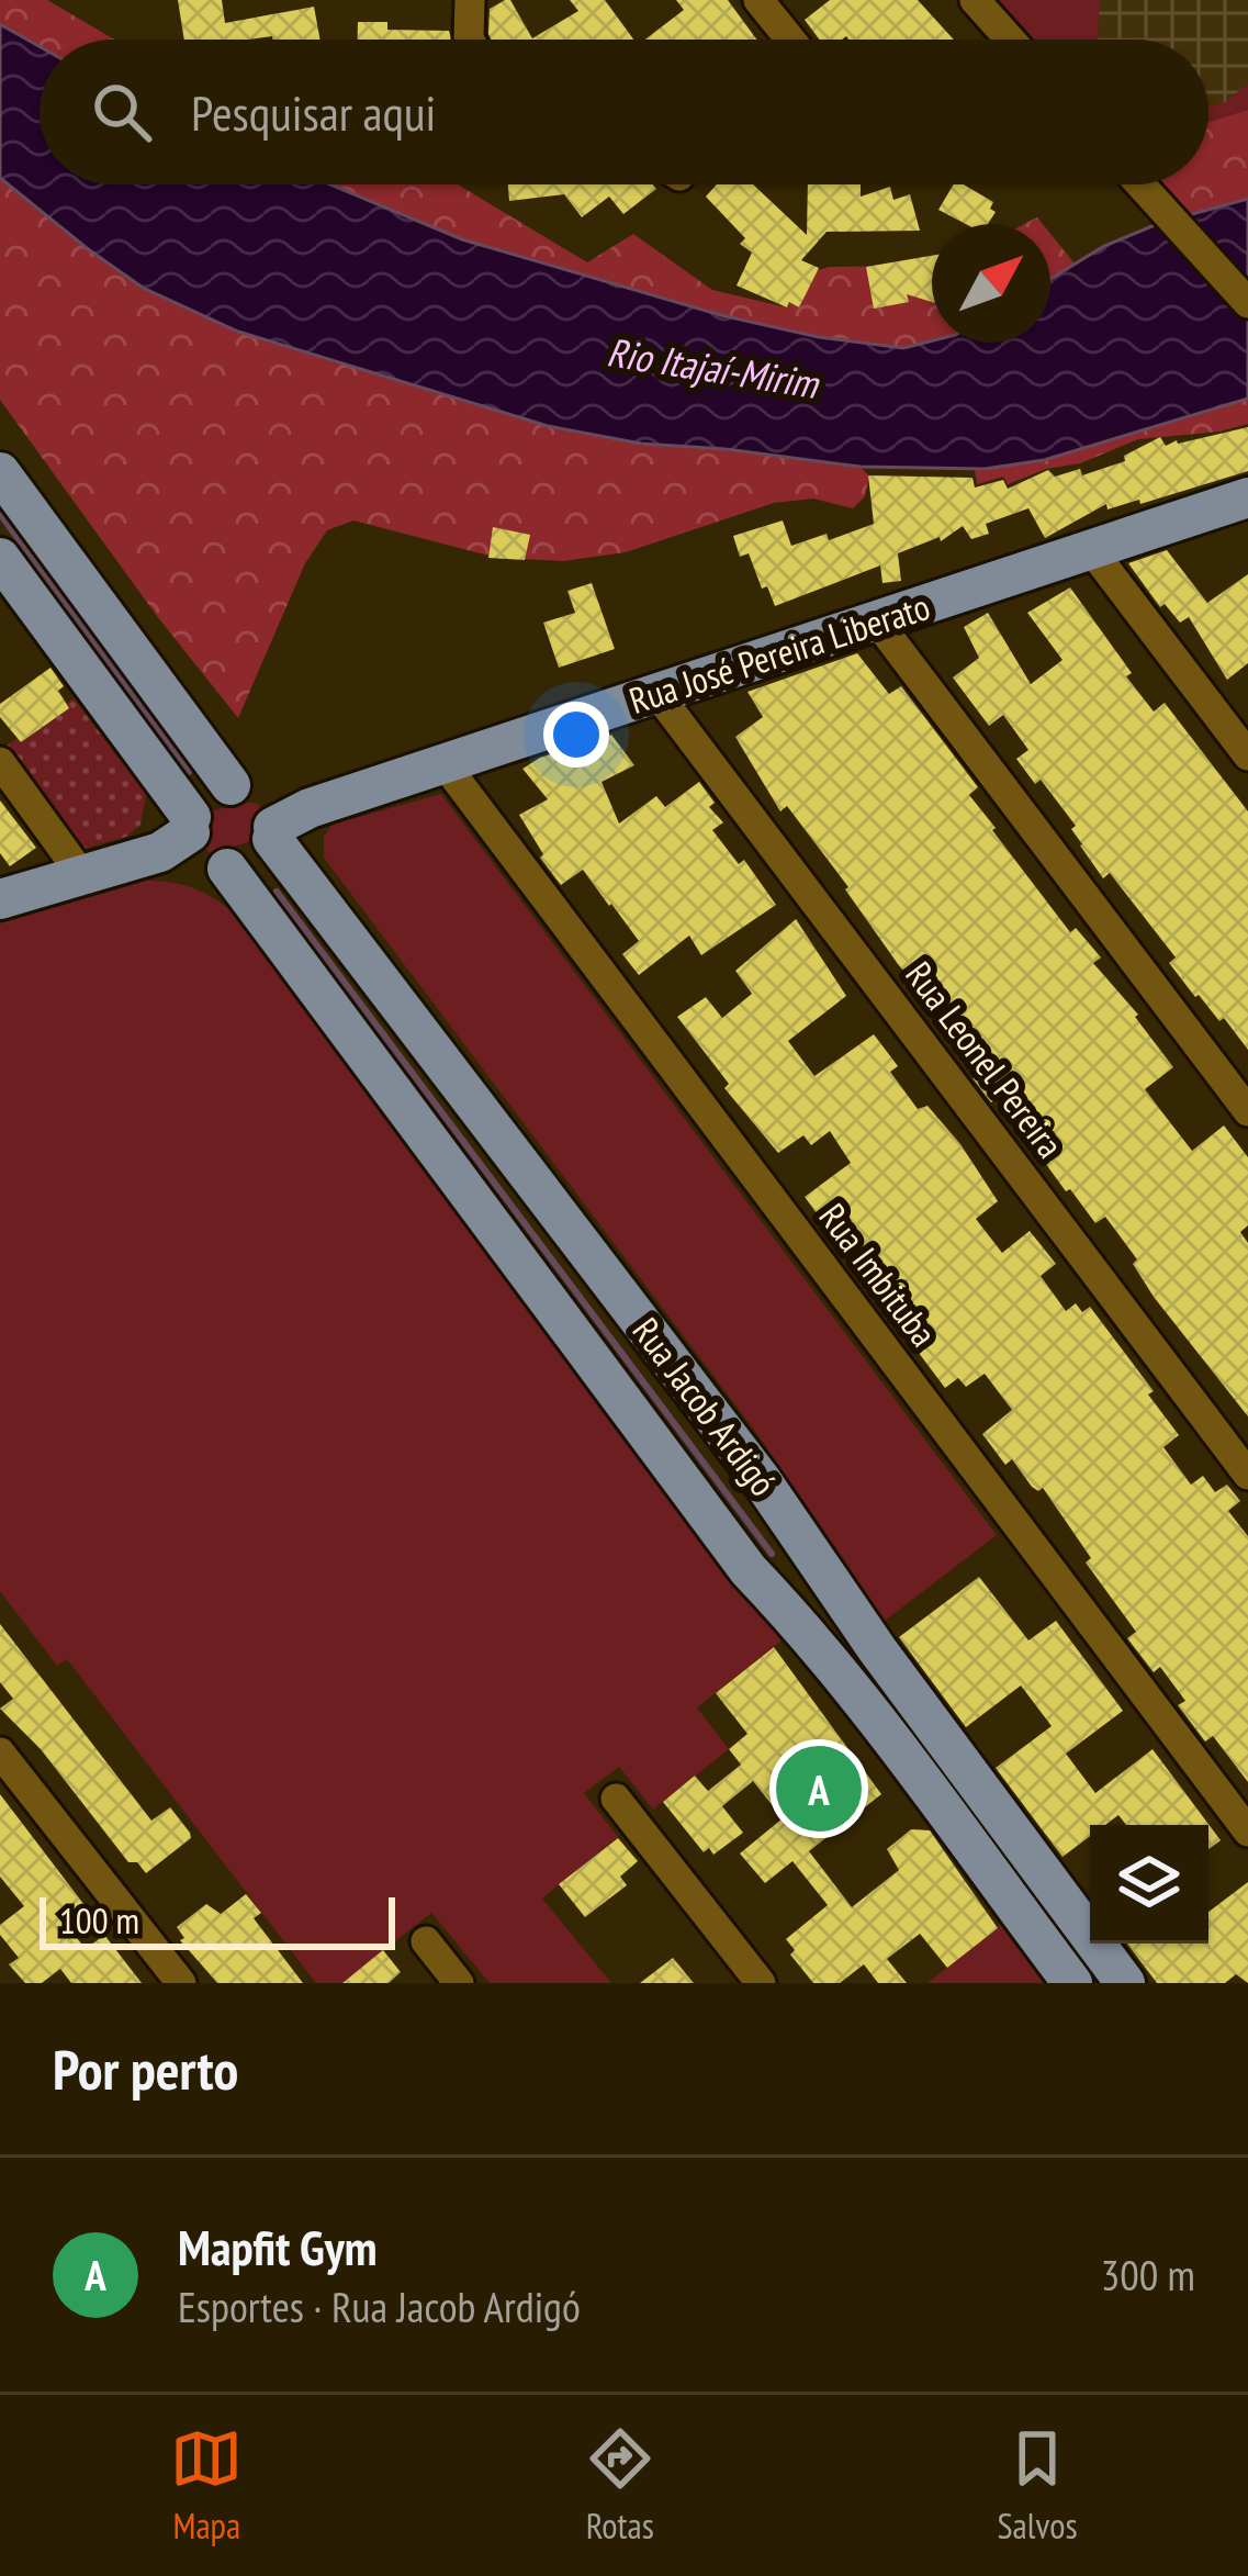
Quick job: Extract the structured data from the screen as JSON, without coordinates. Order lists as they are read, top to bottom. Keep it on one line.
{"streets":{"main road":["Rua José Pereira Liberato","Rua Jacob Ardigó"],"street":["Rua Leonel Pereira","Rua Imbituba"]},"crossings":[["Rua José Pereira Liberato","Rua Leonel Pereira"],["Rua José Pereira Liberato","Rua Imbituba"],["Rua José Pereira Liberato","Rua Jacob Ardigó"]],"water":["Rio Itajaí-Mirim"],"scale_bar":"100 m","north":"top right","page":{"search":"Pesquisar aqui","pins":"A","scale":"100 m","heading":"Por perto","list":[{"mark":"A","name":"Mapfit Gym","note":"Esportes · Rua Jacob Ardigó","value":"300 m"}],"nav":["Mapa","Rotas","Salvos"]}}
